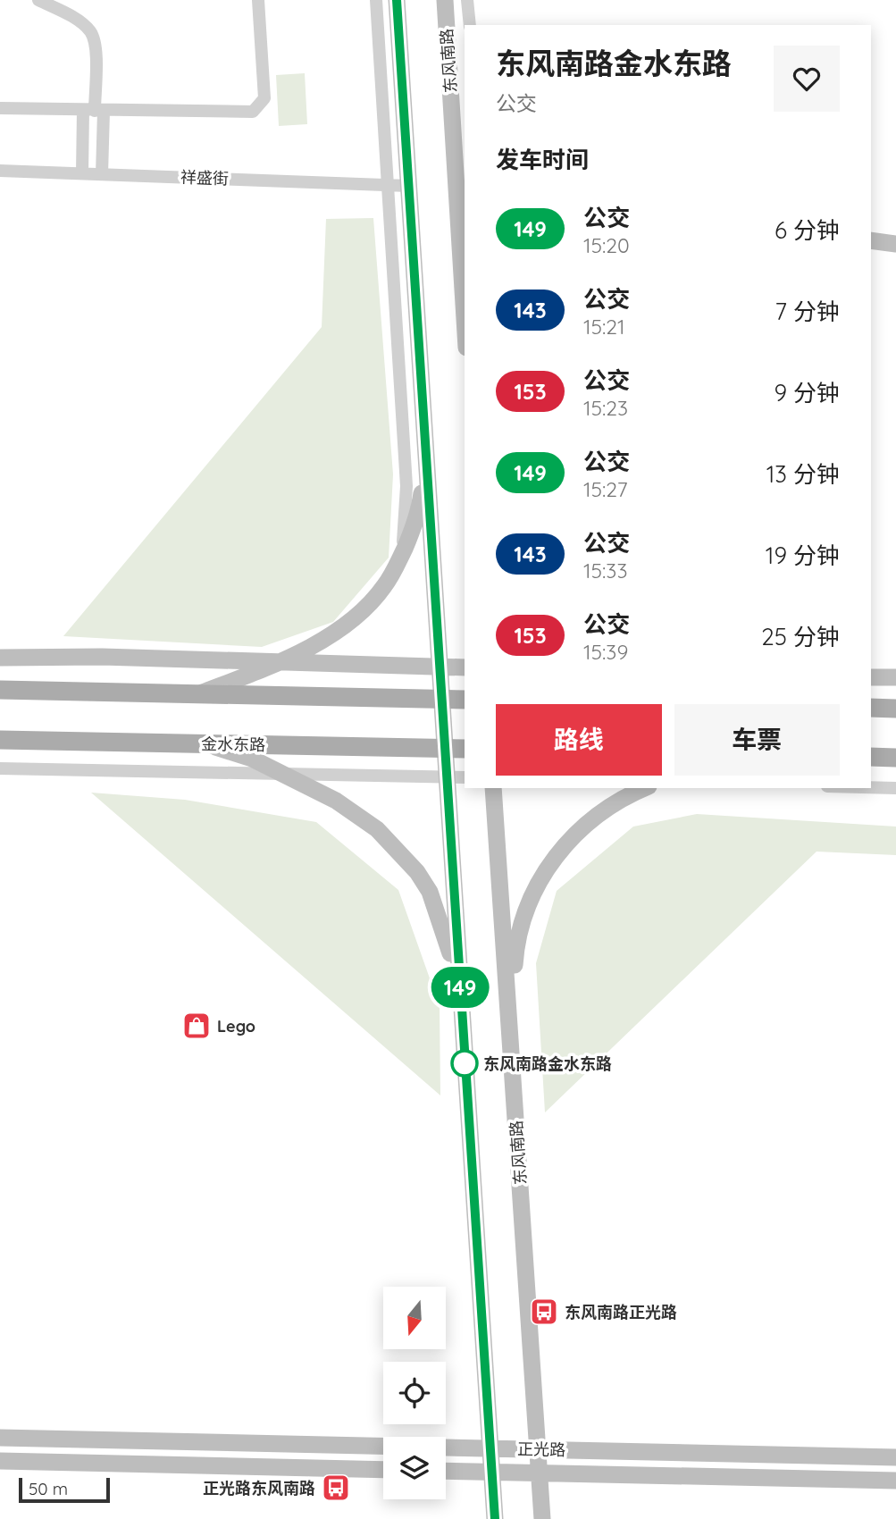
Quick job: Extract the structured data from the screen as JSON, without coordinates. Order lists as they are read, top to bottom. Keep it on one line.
{"streets":{"main road":["东风南路","金水东路","正光路"],"street":["祥盛街"]},"crossings":[["东风南路","正光路"]],"places":{"shop":["Lego"],"other":["东风南路金水东路"],"bus stop":["东风南路正光路","正光路东风南路"]},"lines":["bus line 149"],"scale_bar":"50 m","north":"bottom","page":{"on_map":"149","heading":[["东风南路金水东路","公交"],"发车时间"],"list":[{"mark":"149","name":"公交","note":"15:20","value":"6 分钟"},{"mark":"143","name":"公交","note":"15:21","value":"7 分钟"},{"mark":"153","name":"公交","note":"15:23","value":"9 分钟"},{"mark":"149","name":"公交","note":"15:27","value":"13 分钟"},{"mark":"143","name":"公交","note":"15:33","value":"19 分钟"},{"mark":"153","name":"公交","note":"15:39","value":"25 分钟"}],"buttons":["路线","车票"],"scale":"50 m"}}
